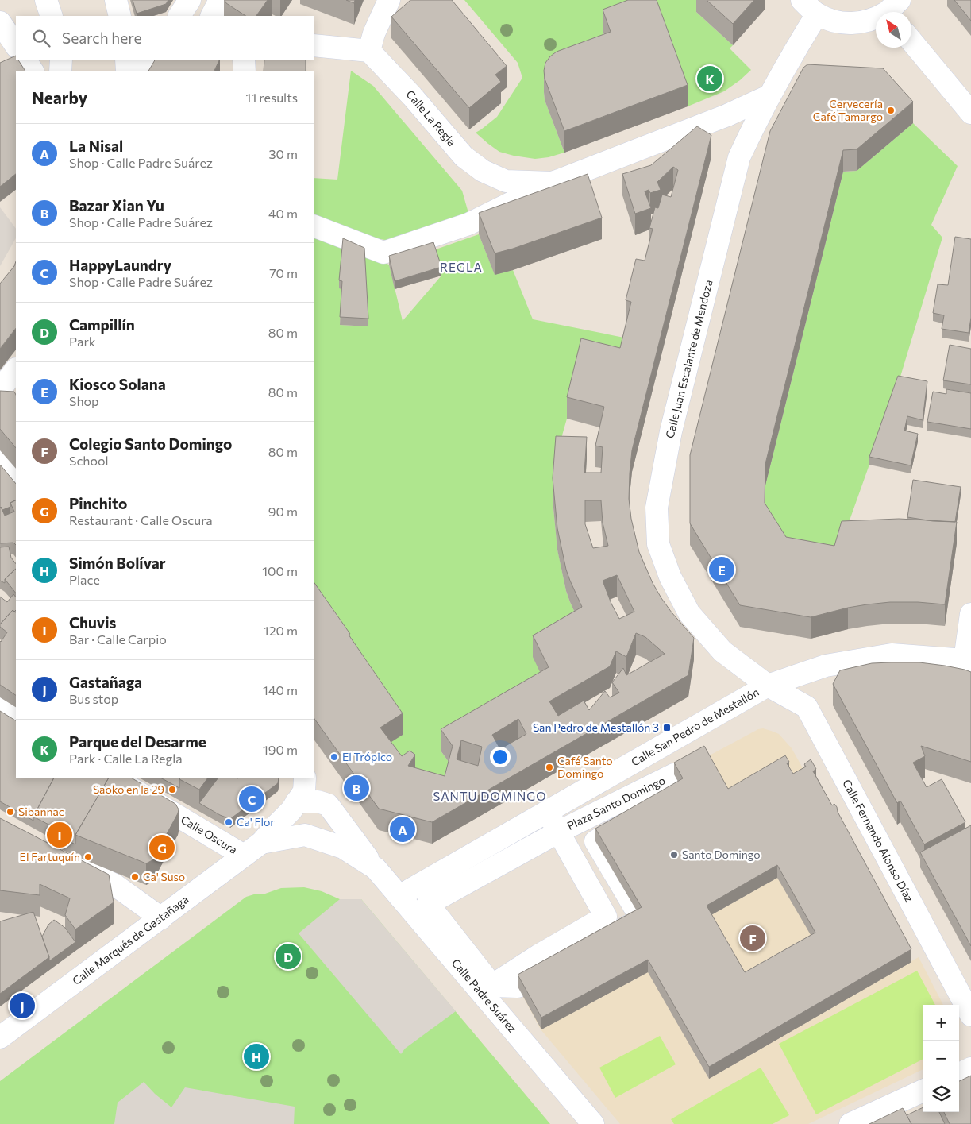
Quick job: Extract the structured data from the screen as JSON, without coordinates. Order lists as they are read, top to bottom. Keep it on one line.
{"streets":{"street":["Calle La Regla","Calle Juan Escalante de Mendoza","Calle San Pedro de Mestallón","Plaza Santo Domingo","Calle Oscura","Calle Fernando Alonso Díaz","Calle Marqués de Gastañaga","Calle Padre Suárez"]},"crossings":[["Calle La Regla","Calle Juan Escalante de Mendoza"],["Calle Juan Escalante de Mendoza","Calle San Pedro de Mestallón"],["Calle Juan Escalante de Mendoza","Calle Fernando Alonso Díaz"],["Calle San Pedro de Mestallón","Calle Fernando Alonso Díaz"],["Calle San Pedro de Mestallón","Calle Padre Suárez"],["Plaza Santo Domingo","Calle Padre Suárez"],["Calle Oscura","Calle Marqués de Gastañaga"],["Calle Marqués de Gastañaga","Calle Padre Suárez"]],"districts":["REGLA","SANTU DOMINGO"],"places":{"other":["Cervecería Café Tamargo","El Trópico","Café Santo Domingo","Saoko en la 29","Sibannac","Ca' Flor","Santo Domingo","El Fartuquín","Ca' Suso"],"transit":["San Pedro de Mestallón 3"]},"north":"top left","page":{"search":"Search here","pins":["K","E","B","C","A","I","G","F","D","J","H"],"heading":["Nearby","11 results"],"list":[{"mark":"A","name":"La Nisal","note":"Shop · Calle Padre Suárez","value":"30 m"},{"mark":"B","name":"Bazar Xian Yu","note":"Shop · Calle Padre Suárez","value":"40 m"},{"mark":"C","name":"HappyLaundry","note":"Shop · Calle Padre Suárez","value":"70 m"},{"mark":"D","name":"Campillín","note":"Park","value":"80 m"},{"mark":"E","name":"Kiosco Solana","note":"Shop","value":"80 m"},{"mark":"F","name":"Colegio Santo Domingo","note":"School","value":"80 m"},{"mark":"G","name":"Pinchito","note":"Restaurant · Calle Oscura","value":"90 m"},{"mark":"H","name":"Simón Bolívar","note":"Place","value":"100 m"},{"mark":"I","name":"Chuvis","note":"Bar · Calle Carpio","value":"120 m"},{"mark":"J","name":"Gastañaga","note":"Bus stop","value":"140 m"},{"mark":"K","name":"Parque del Desarme","note":"Park · Calle La Regla","value":"190 m"}],"map_buttons":["+","−"]}}
